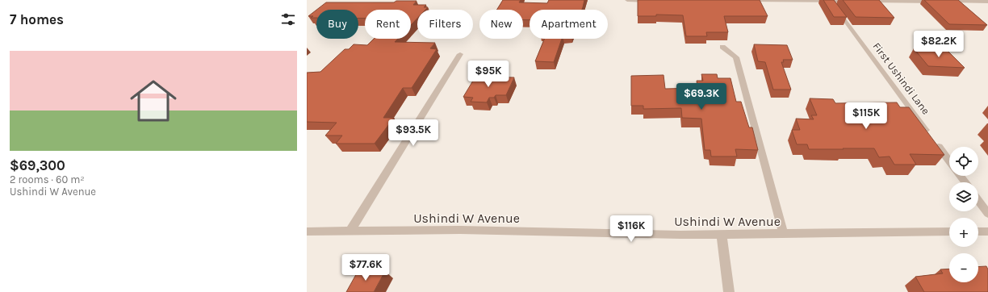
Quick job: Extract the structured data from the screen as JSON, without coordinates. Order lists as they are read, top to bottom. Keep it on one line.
{"streets":{"street":["First Ushindi Lane","Ushindi W Avenue"]},"page":{"heading":"7 homes","chip":["Buy","Rent","Filters","New","Apartment"],"price":["$82.2K","$95K","$69.3K","$115K","$93.5K","$116K","$77.6K"],"list":[{"name":"$69,300","note":"2 rooms · 60 m² · Ushindi W Avenue"}],"map_buttons":["+","−"]}}
